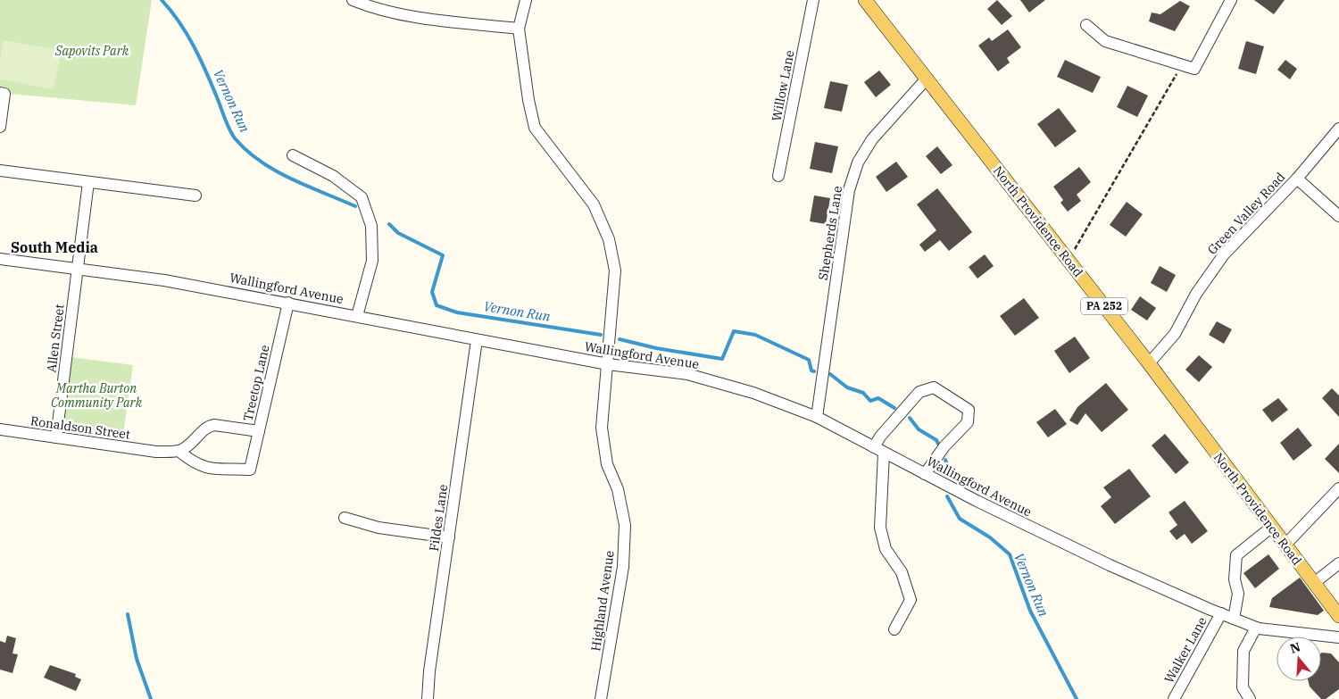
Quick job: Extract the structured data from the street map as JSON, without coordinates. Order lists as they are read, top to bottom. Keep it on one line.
{"streets":{"main road":["North Providence Road","PA 252"],"street":["Willow Lane","Green Valley Road","Shepherds Lane","Wallingford Avenue","Allen Street","Treetop Lane","Ronaldson Street","Fildes Lane","Highland Avenue","Walker Lane"]},"crossings":[["Green Valley Road","North Providence Road"],["North Providence Road","Shepherds Lane"],["Shepherds Lane","Wallingford Avenue"],["Wallingford Avenue","Allen Street"],["Wallingford Avenue","Treetop Lane"],["Wallingford Avenue","Fildes Lane"],["Wallingford Avenue","Highland Avenue"],["Wallingford Avenue","Walker Lane"],["Allen Street","Ronaldson Street"],["Treetop Lane","Ronaldson Street"]],"districts":["South Media"],"water":["Vernon Run"],"parks":["Sapovits Park","Martha Burton Community Park"],"north":"top"}
